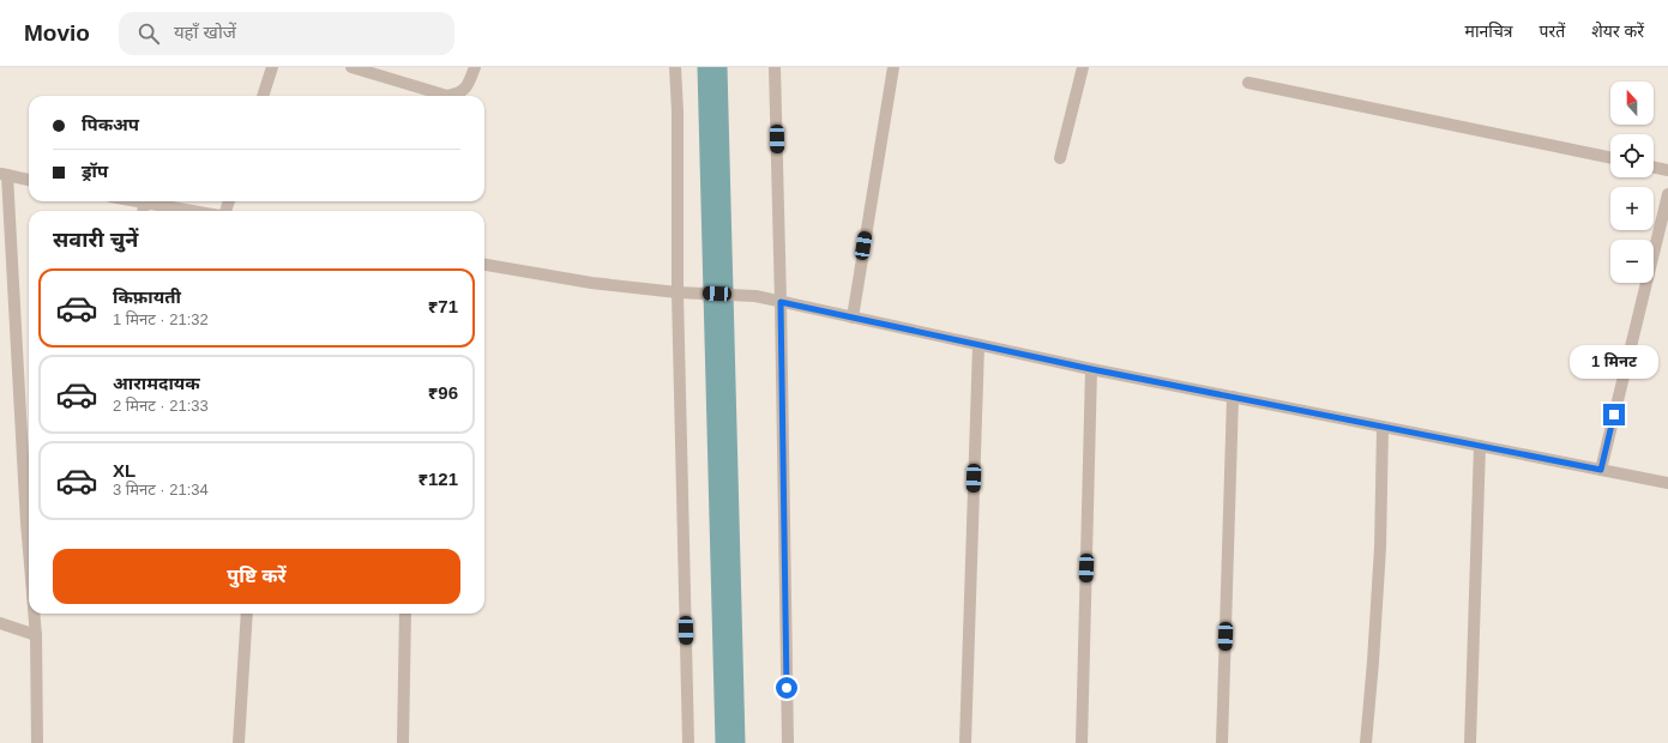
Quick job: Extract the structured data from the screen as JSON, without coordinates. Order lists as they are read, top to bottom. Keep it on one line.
{"north":"top","page":{"header":"Movio","search":"यहाँ खोजें","nav":["मानचित्र","परतें","शेयर करें"],"map_buttons":["+","−"],"banner":["पिकअप","ड्रॉप"],"heading":"सवारी चुनें","list":[{"name":"किफ़ायती","note":"1 मिनट · 21:32","value":"₹71"},{"name":"आरामदायक","note":"2 मिनट · 21:33","value":"₹96"},{"name":"XL","note":"3 मिनट · 21:34","value":"₹121"}],"bubble":"1 मिनट","buttons":"पुष्टि करें"}}
